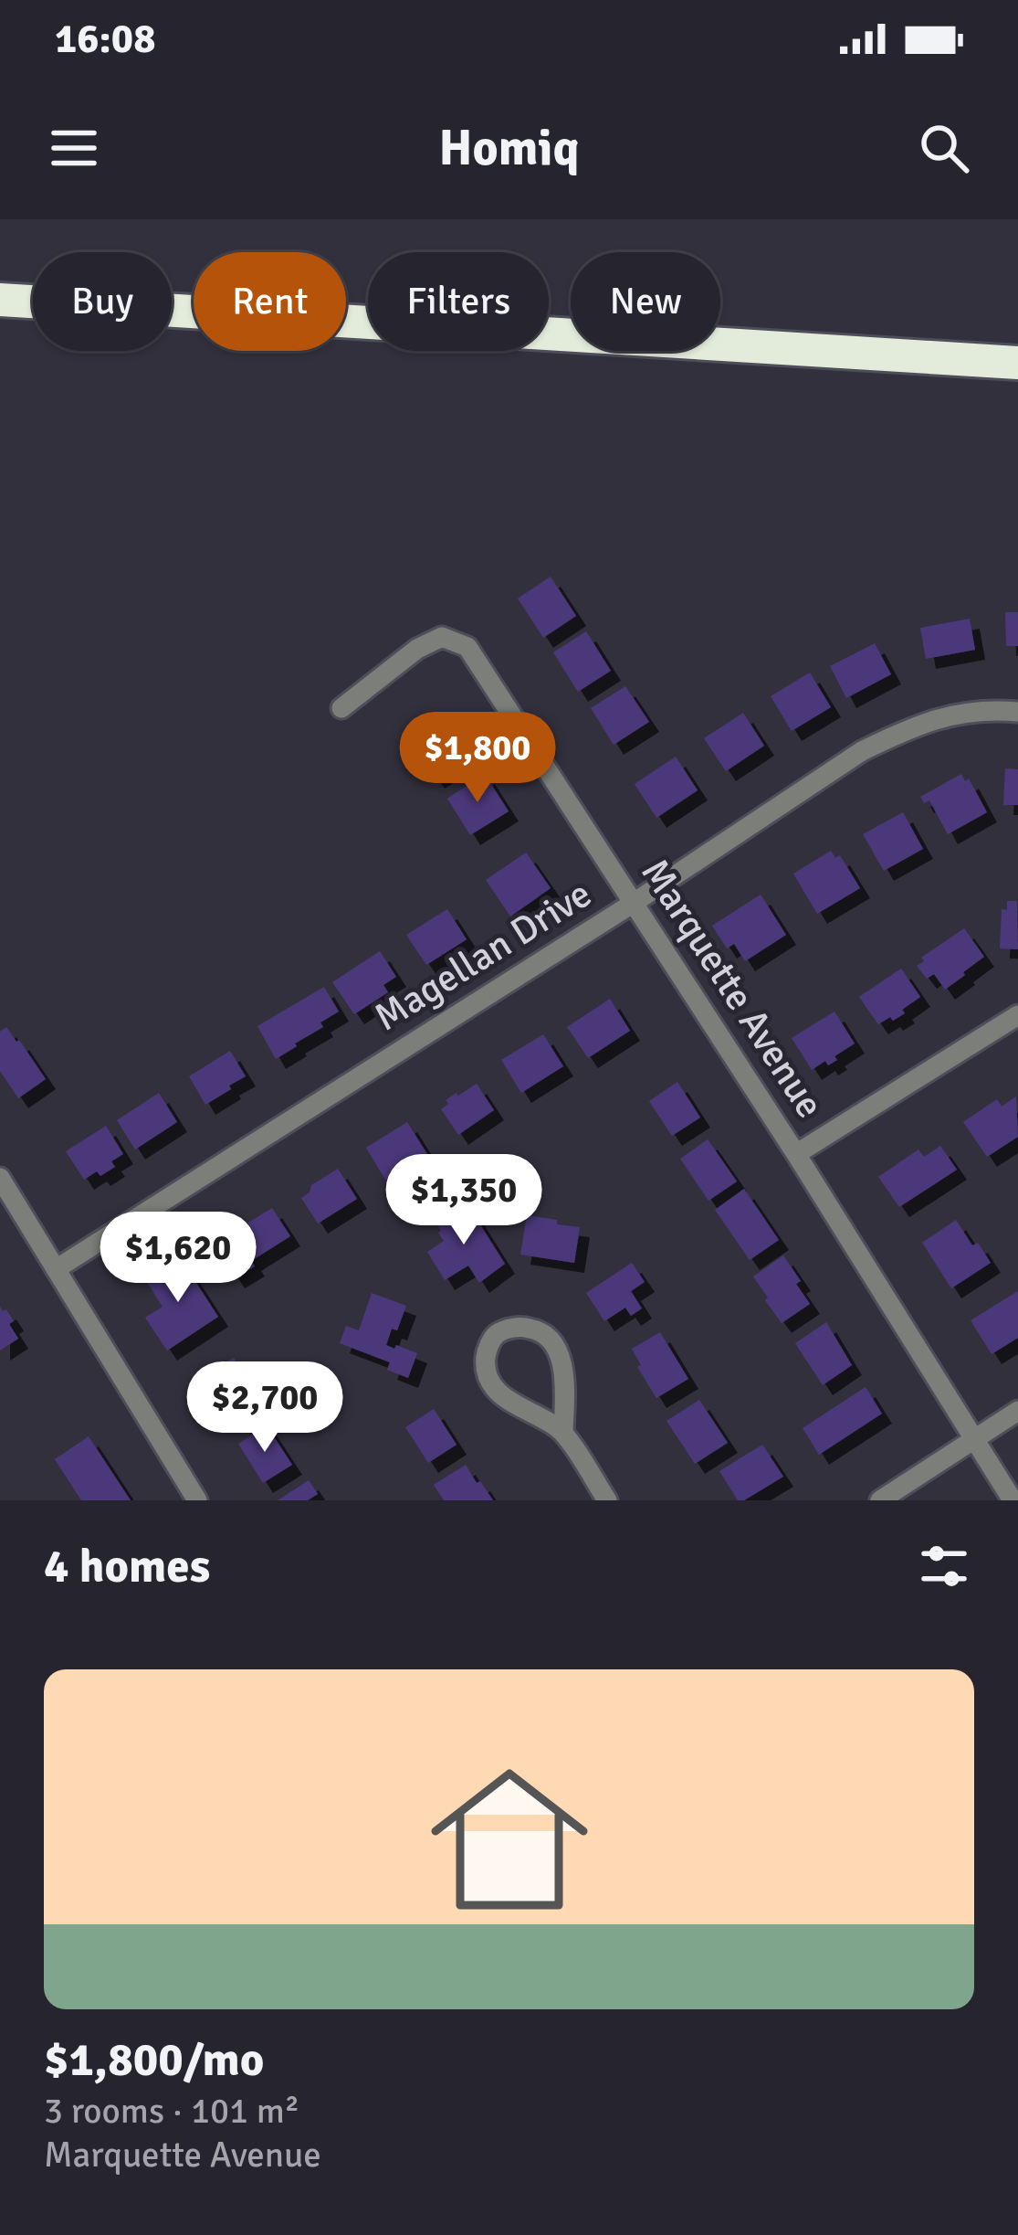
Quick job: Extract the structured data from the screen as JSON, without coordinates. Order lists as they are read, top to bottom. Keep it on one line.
{"streets":{"street":["Magellan Drive","Marquette Avenue"]},"crossings":[["Magellan Drive","Marquette Avenue"]],"page":{"status":"16:08","header":"Homiq","chip":["Buy","Rent","Filters","New"],"price":["$1,800","$1,350","$1,620","$2,700"],"heading":"4 homes","list":[{"name":"$1,800/mo","note":"3 rooms · 101 m² · Marquette Avenue"}]}}
